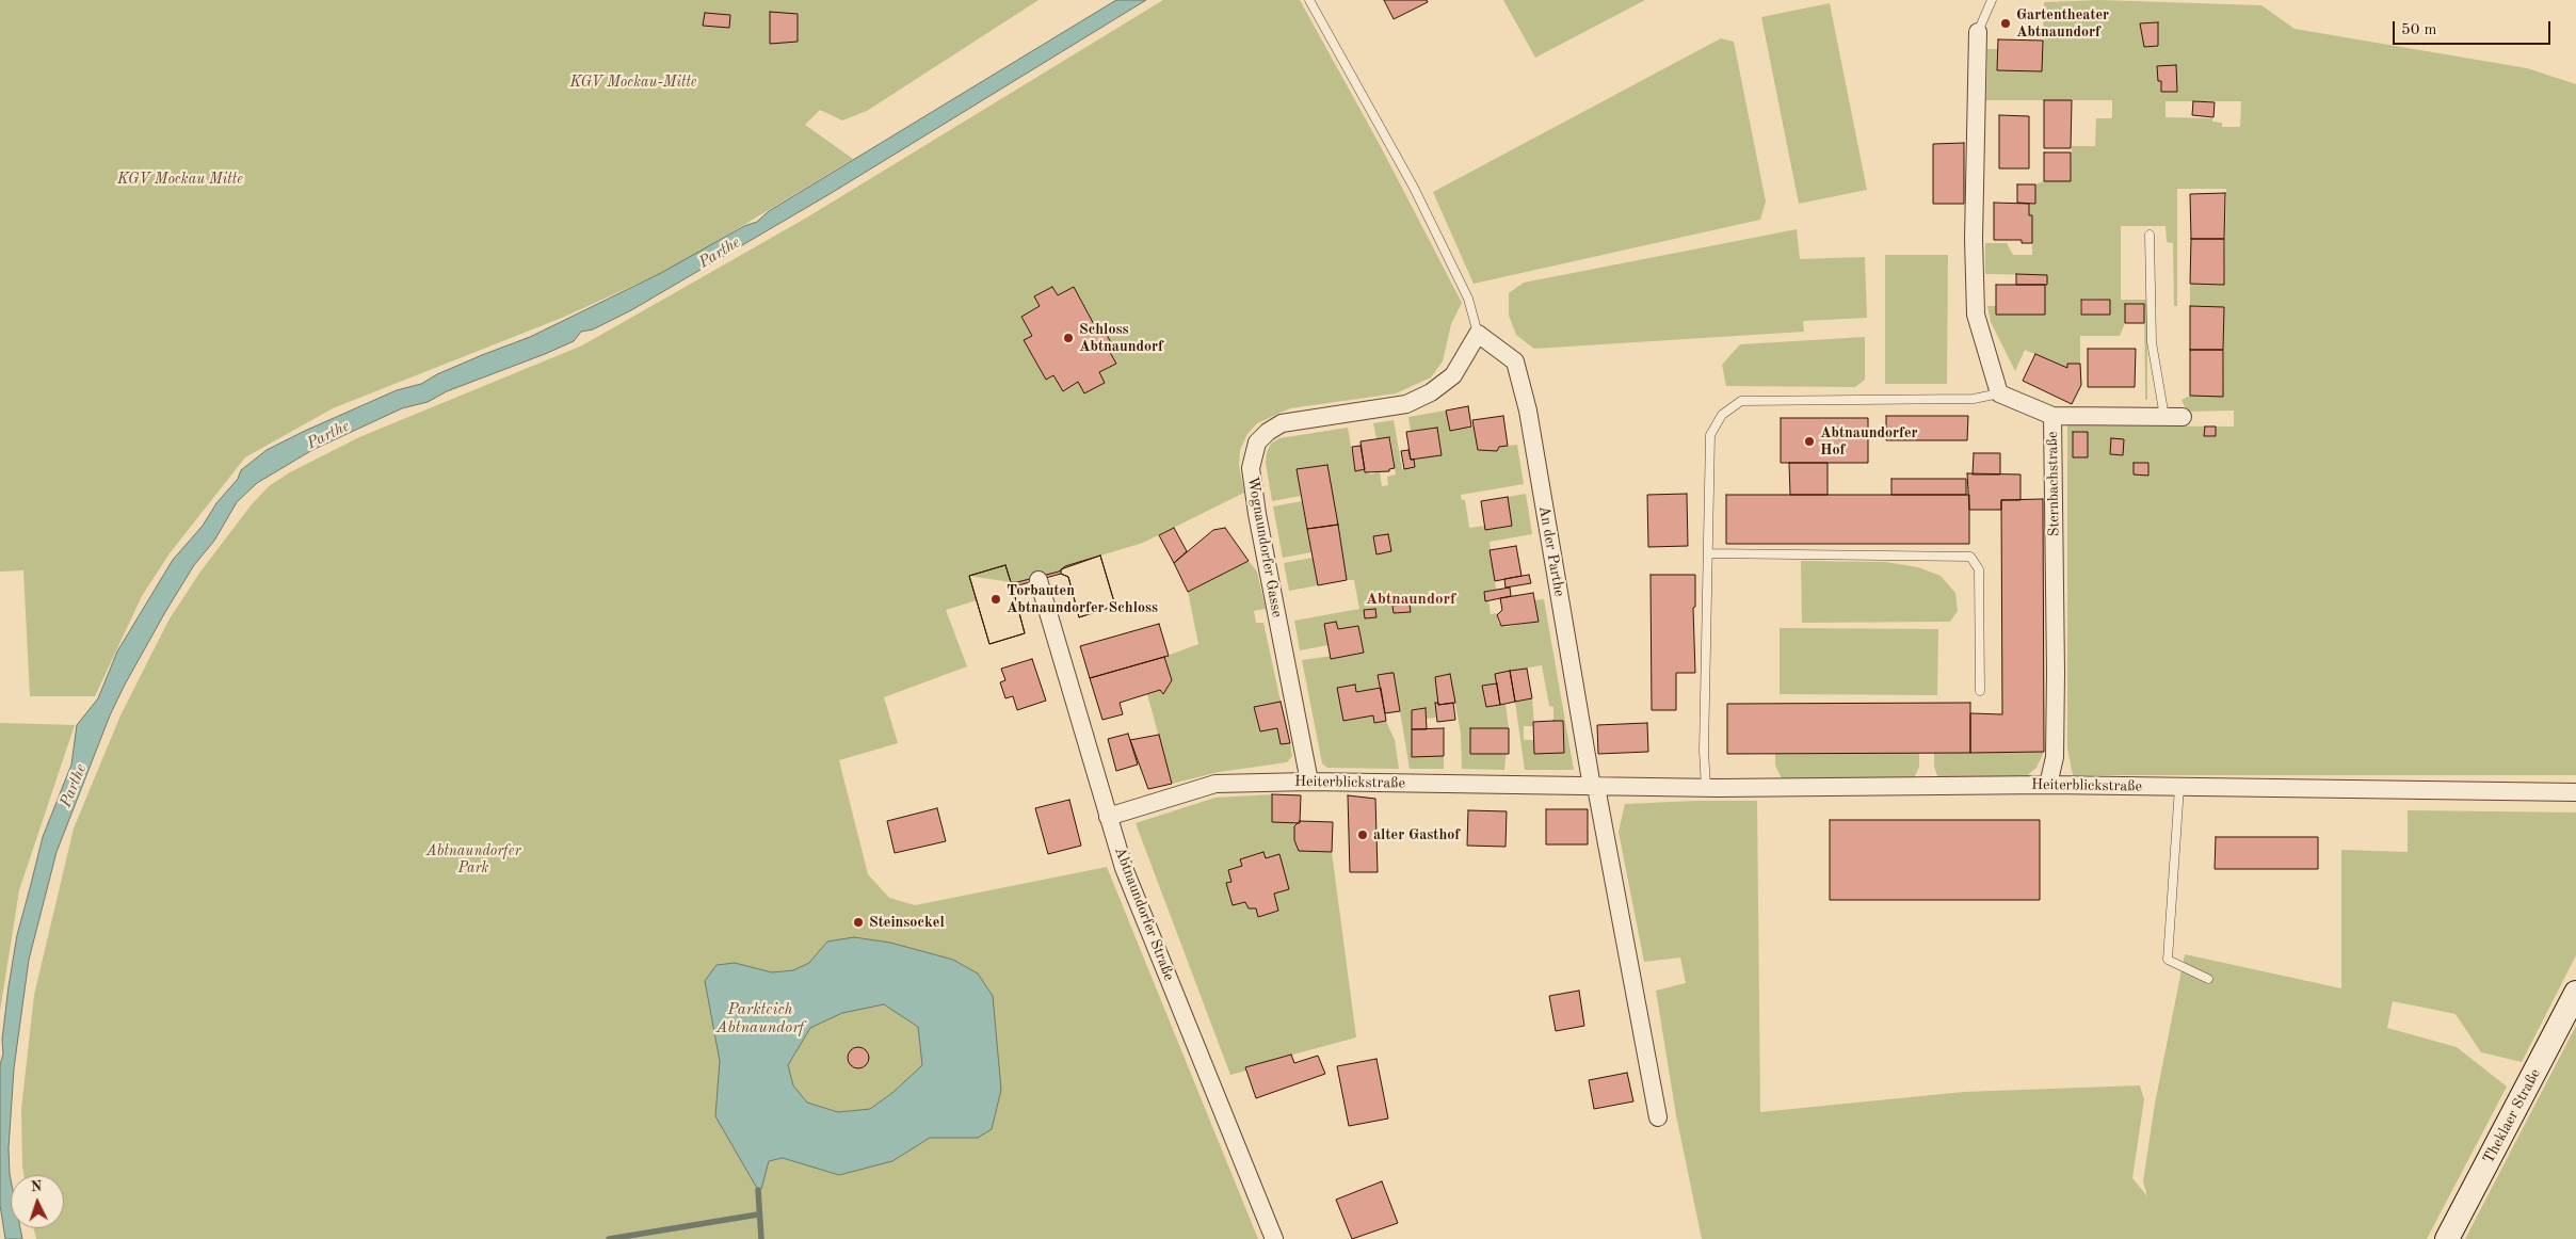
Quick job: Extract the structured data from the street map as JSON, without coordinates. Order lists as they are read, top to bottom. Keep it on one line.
{"streets":{"main road":["Theklaer Straße"],"street":["Sternbachstraße","Wognaundorfer Gasse","An der Parthe","Heiterblickstraße","Abtnaundorfer Straße"]},"crossings":[["Sternbachstraße","Heiterblickstraße"],["Wognaundorfer Gasse","An der Parthe"],["Wognaundorfer Gasse","Heiterblickstraße"],["An der Parthe","Heiterblickstraße"],["Heiterblickstraße","Abtnaundorfer Straße"]],"districts":["Abtnaundorf"],"water":["Parthe","Parkteich Abtnaundorf"],"parks":["KGV Mockau-Mitte","KGV Mockau Mitte","Abtnaundorfer Park"],"places":["Gartentheater Abtnaundorf","Schloss Abtnaundorf","Abtnaundorfer Hof","Torbauten Abtnaundorfer Schloss","alter Gasthof","Steinsockel"],"scale_bar":"50 m","north":"top"}
